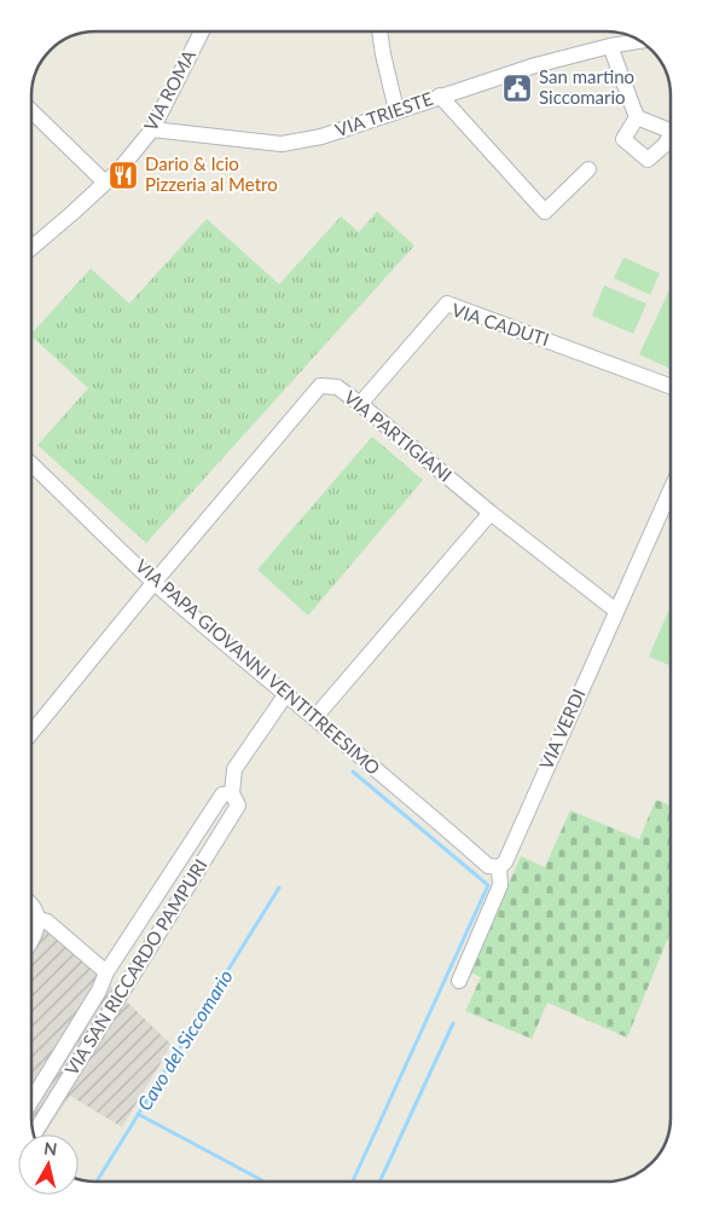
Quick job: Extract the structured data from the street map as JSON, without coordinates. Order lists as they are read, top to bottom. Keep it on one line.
{"streets":{"street":["VIA ROMA","VIA TRIESTE","VIA CADUTI","VIA PARTIGIANI","VIA PAPA GIOVANNI VENTITREESIMO","VIA VERDI","VIA SAN RICCARDO PAMPURI"]},"crossings":[["VIA ROMA","VIA TRIESTE"],["VIA CADUTI","VIA PARTIGIANI"],["VIA PARTIGIANI","VIA PAPA GIOVANNI VENTITREESIMO"],["VIA PARTIGIANI","VIA VERDI"],["VIA PAPA GIOVANNI VENTITREESIMO","VIA VERDI"],["VIA PAPA GIOVANNI VENTITREESIMO","VIA SAN RICCARDO PAMPURI"]],"water":["Cavo del Siccomario"],"places":{"public building":["San martino Siccomario"],"restaurant":["Dario & Icio Pizzeria al Metro"]},"north":"top"}
